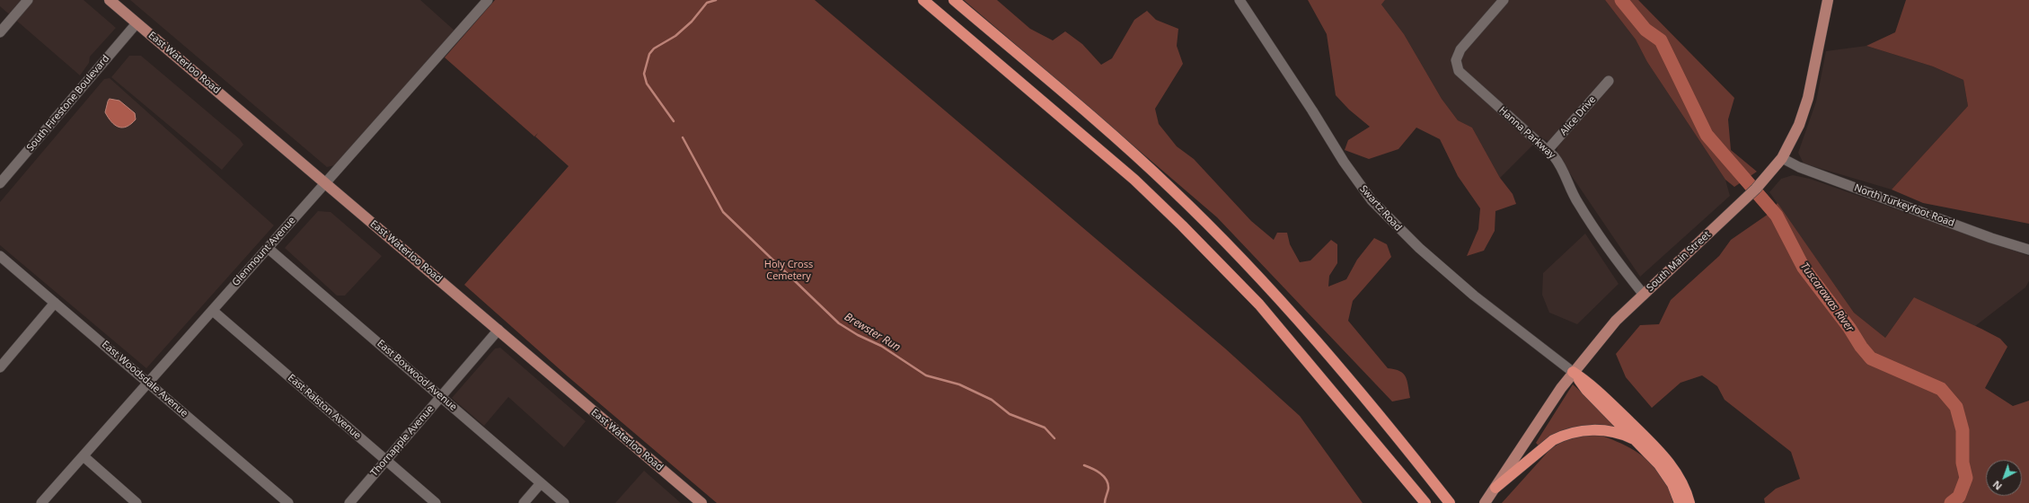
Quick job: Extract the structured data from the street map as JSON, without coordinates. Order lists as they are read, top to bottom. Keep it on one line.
{"streets":{"main road":["East Waterloo Road","South Main Street"],"street":["South Firestone Boulevard","Alice Drive","Hanna Parkway","North Turkeyfoot Road","Swartz Road","Glenmount Avenue","East Boxwood Avenue","East Woodsdale Avenue","East Ralston Avenue","Thornapple Avenue"]},"crossings":[["East Waterloo Road","South Firestone Boulevard"],["East Waterloo Road","Glenmount Avenue"],["East Waterloo Road","Thornapple Avenue"],["Alice Drive","Hanna Parkway"],["Hanna Parkway","South Main Street"],["North Turkeyfoot Road","South Main Street"],["Swartz Road","South Main Street"],["Glenmount Avenue","East Boxwood Avenue"],["Glenmount Avenue","East Woodsdale Avenue"],["Glenmount Avenue","East Ralston Avenue"],["East Boxwood Avenue","Thornapple Avenue"],["East Ralston Avenue","Thornapple Avenue"]],"water":["Tuscarawas River","Brewster Run"],"parks":["Holy Cross Cemetery"],"north":"bottom left"}
